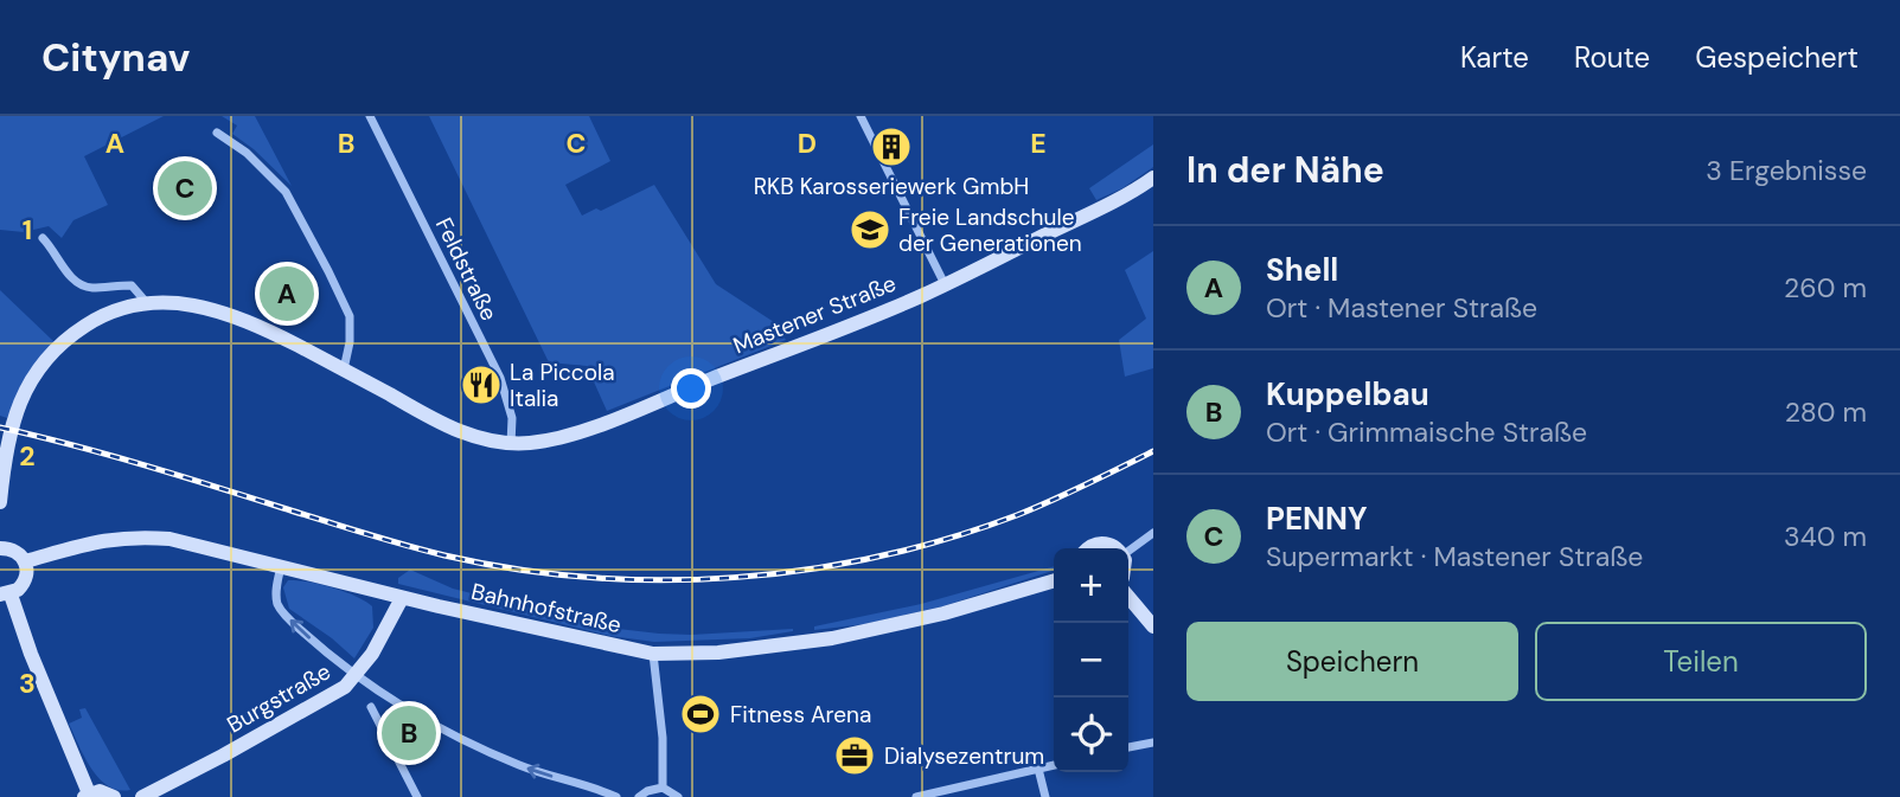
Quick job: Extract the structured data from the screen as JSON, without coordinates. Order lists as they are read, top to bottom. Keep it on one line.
{"streets":{"main road":["Mastener Straße","Bahnhofstraße","Burgstraße"],"street":["Feldstraße"]},"crossings":[["Feldstraße","Mastener Straße"],["Bahnhofstraße","Burgstraße"]],"places":{"building":["RKB Karosseriewerk GmbH"],"school or university":["Freie Landschule der Generationen"],"restaurant":["La Piccola Italia"],"sports":["Fitness Arena"],"office":["Dialysezentrum"]},"page":{"header":"Citynav","nav":["Karte","Route","Gespeichert"],"heading":["In der Nähe","3 Ergebnisse"],"pins":["C","A","B"],"list":[{"mark":"A","name":"Shell","note":"Ort · Mastener Straße","value":"260 m"},{"mark":"B","name":"Kuppelbau","note":"Ort · Grimmaische Straße","value":"280 m"},{"mark":"C","name":"PENNY","note":"Supermarkt · Mastener Straße","value":"340 m"}],"map_buttons":["+","−"],"buttons":["Speichern","Teilen"]},"grid":{"columns":["A","B","C","D","E"],"rows":["1","2","3"]}}
